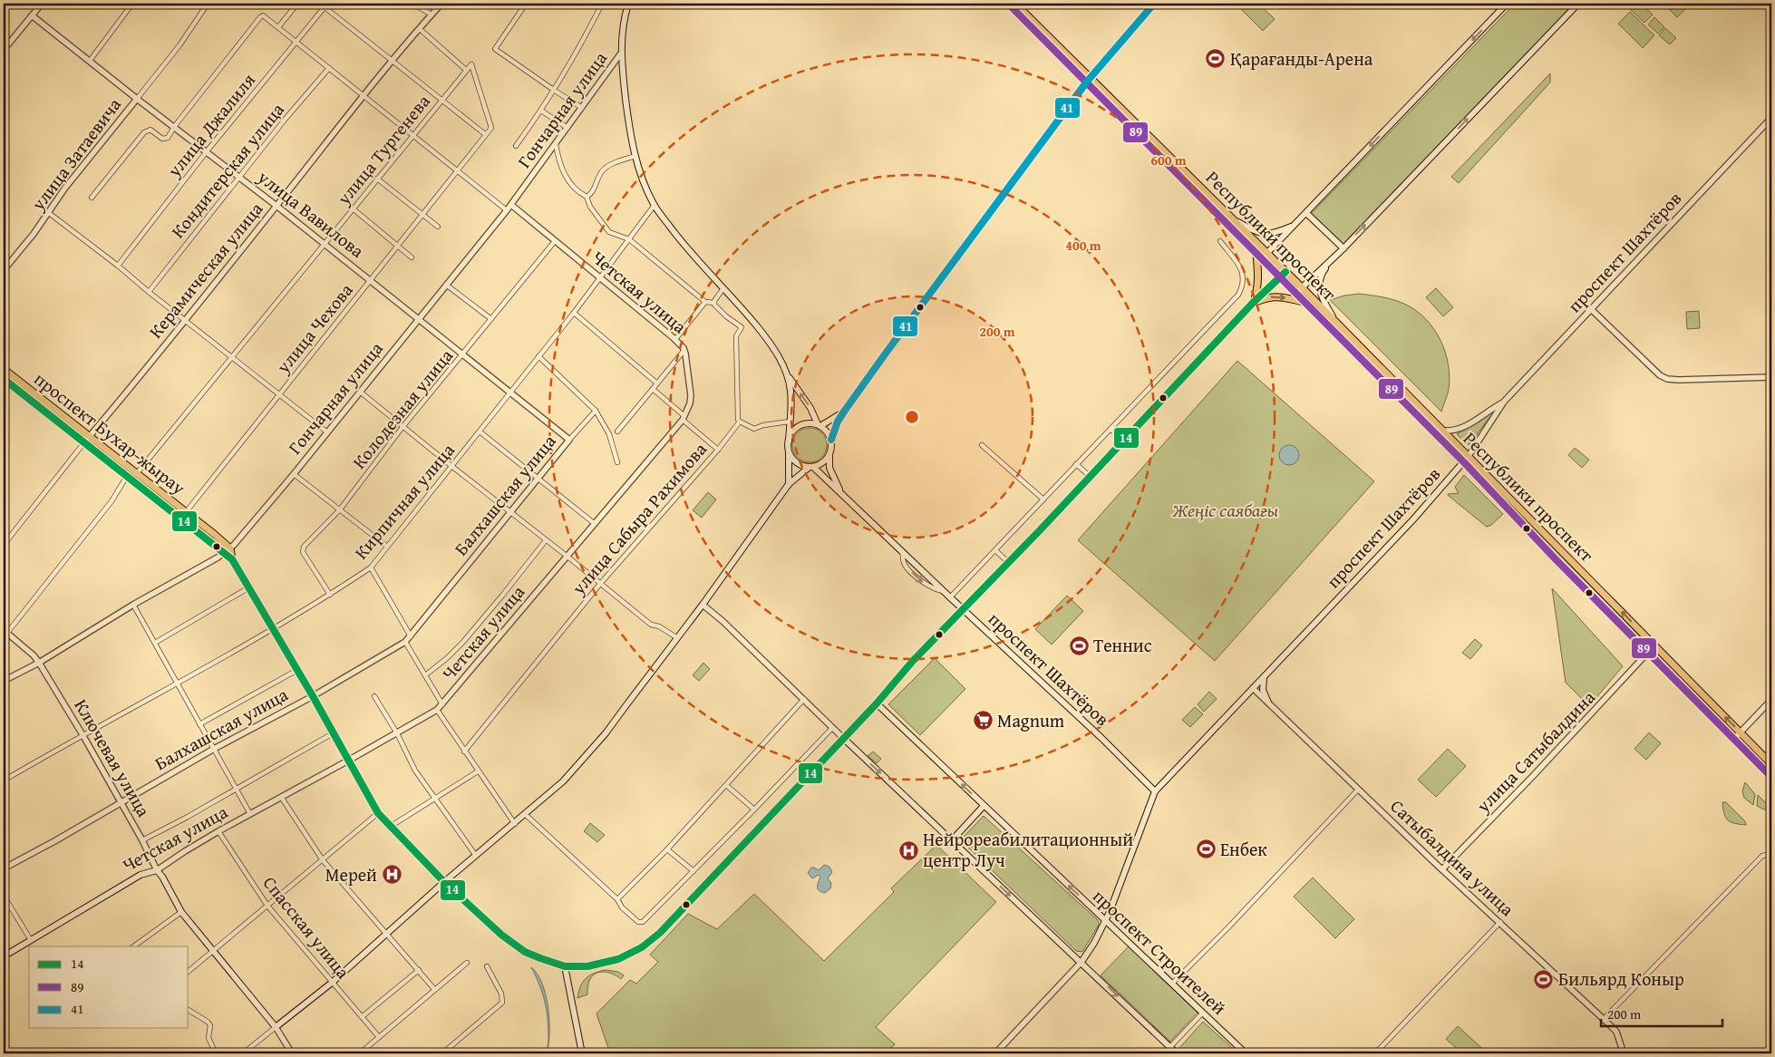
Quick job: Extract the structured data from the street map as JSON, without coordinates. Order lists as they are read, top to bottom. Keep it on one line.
{"streets":{"main road":["Республики проспект","проспект Шахтёров","Четская улица","проспект Бухар-жырау","Ключевая улица","проспект Строителей"],"street":["Гончарная улица","улица Джалиля","улица Тургенева","улица Затаевича","Кондитерская улица","улица Вавилова","Керамическая улица","улица Чехова","Колодезная улица","Балхашская улица","Кирпичная улица","улица Сабыра Рахимова","улица Сатыбалдина","Сатыбалдина улица","Спасская улица"]},"crossings":[["Гончарная улица","улица Вавилова"],["Гончарная улица","Четская улица"],["Гончарная улица","проспект Бухар-жырау"],["Гончарная улица","Ключевая улица"],["улица Джалиля","улица Вавилова"],["улица Тургенева","улица Вавилова"],["улица Тургенева","улица Чехова"],["улица Тургенева","проспект Бухар-жырау"],["улица Затаевича","улица Вавилова"],["Кондитерская улица","улица Вавилова"],["улица Вавилова","Керамическая улица"],["улица Вавилова","улица Чехова"],["улица Вавилова","Колодезная улица"],["улица Вавилова","Балхашская улица"],["улица Вавилова","Кирпичная улица"],["Республики проспект","проспект Шахтёров"],["Республики проспект","улица Сатыбалдина"],["проспект Шахтёров","Сатыбалдина улица"],["проспект Шахтёров","проспект Строителей"],["Керамическая улица","проспект Бухар-жырау"],["Четская улица","Колодезная улица"],["Четская улица","Кирпичная улица"],["Четская улица","Ключевая улица"],["Четская улица","Спасская улица"],["улица Чехова","проспект Бухар-жырау"],["Колодезная улица","Кирпичная улица"],["Балхашская улица","Ключевая улица"],["Кирпичная улица","Ключевая улица"],["улица Сатыбалдина","Сатыбалдина улица"]],"parks":["Жеңіс саябағы"],"places":{"sports":["Қарағанды-Арена","Теннис","Енбек","Бильярд Коныр"],"supermarket":["Magnum"],"hospital":["Нейрореабилитационный центр Луч","Мерей"]},"lines":["transit line 89","transit line 41","transit line 14"],"legend":["14","89","41"],"scale_bar":"200 m","rings":["600 m","400 m","200 m"]}
